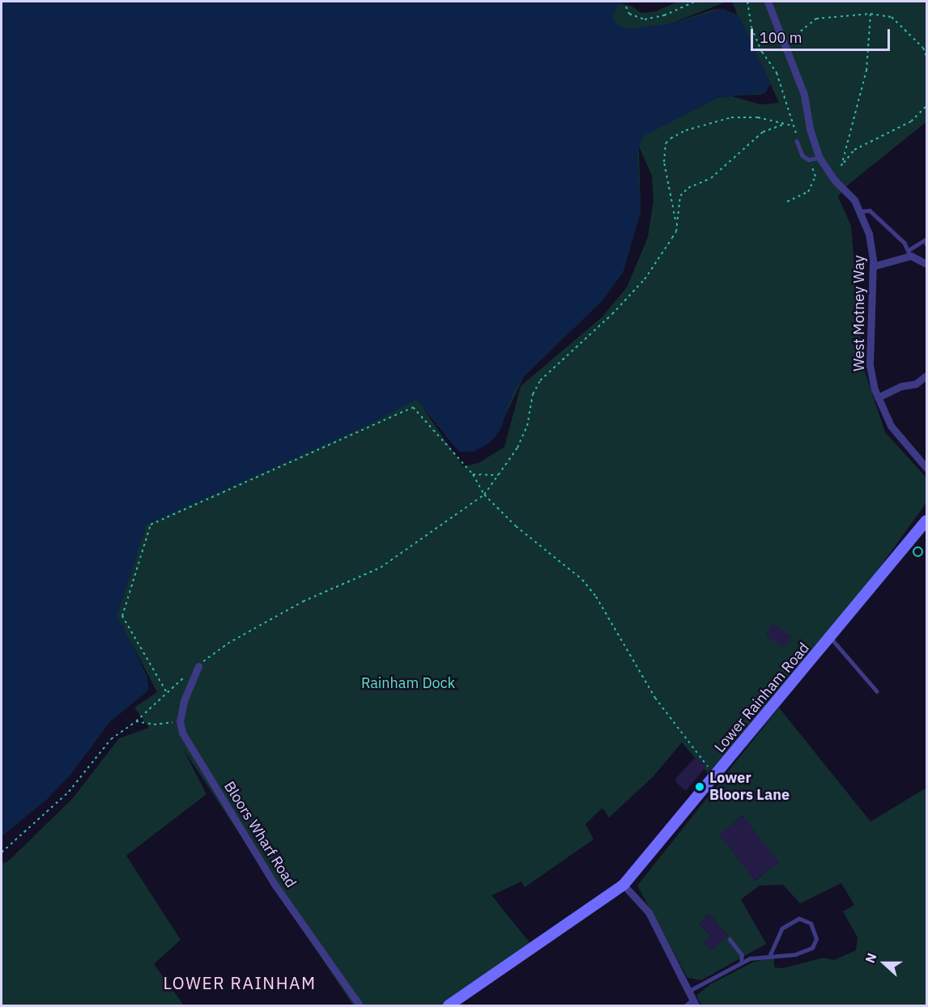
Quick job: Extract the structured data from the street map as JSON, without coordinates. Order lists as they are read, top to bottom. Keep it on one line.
{"streets":{"main road":["Lower Rainham Road"],"street":["West Motney Way","Bloors Wharf Road"]},"districts":["LOWER RAINHAM"],"parks":["Rainham Dock"],"places":["Lower Bloors Lane"],"scale_bar":"100 m","north":"left"}
